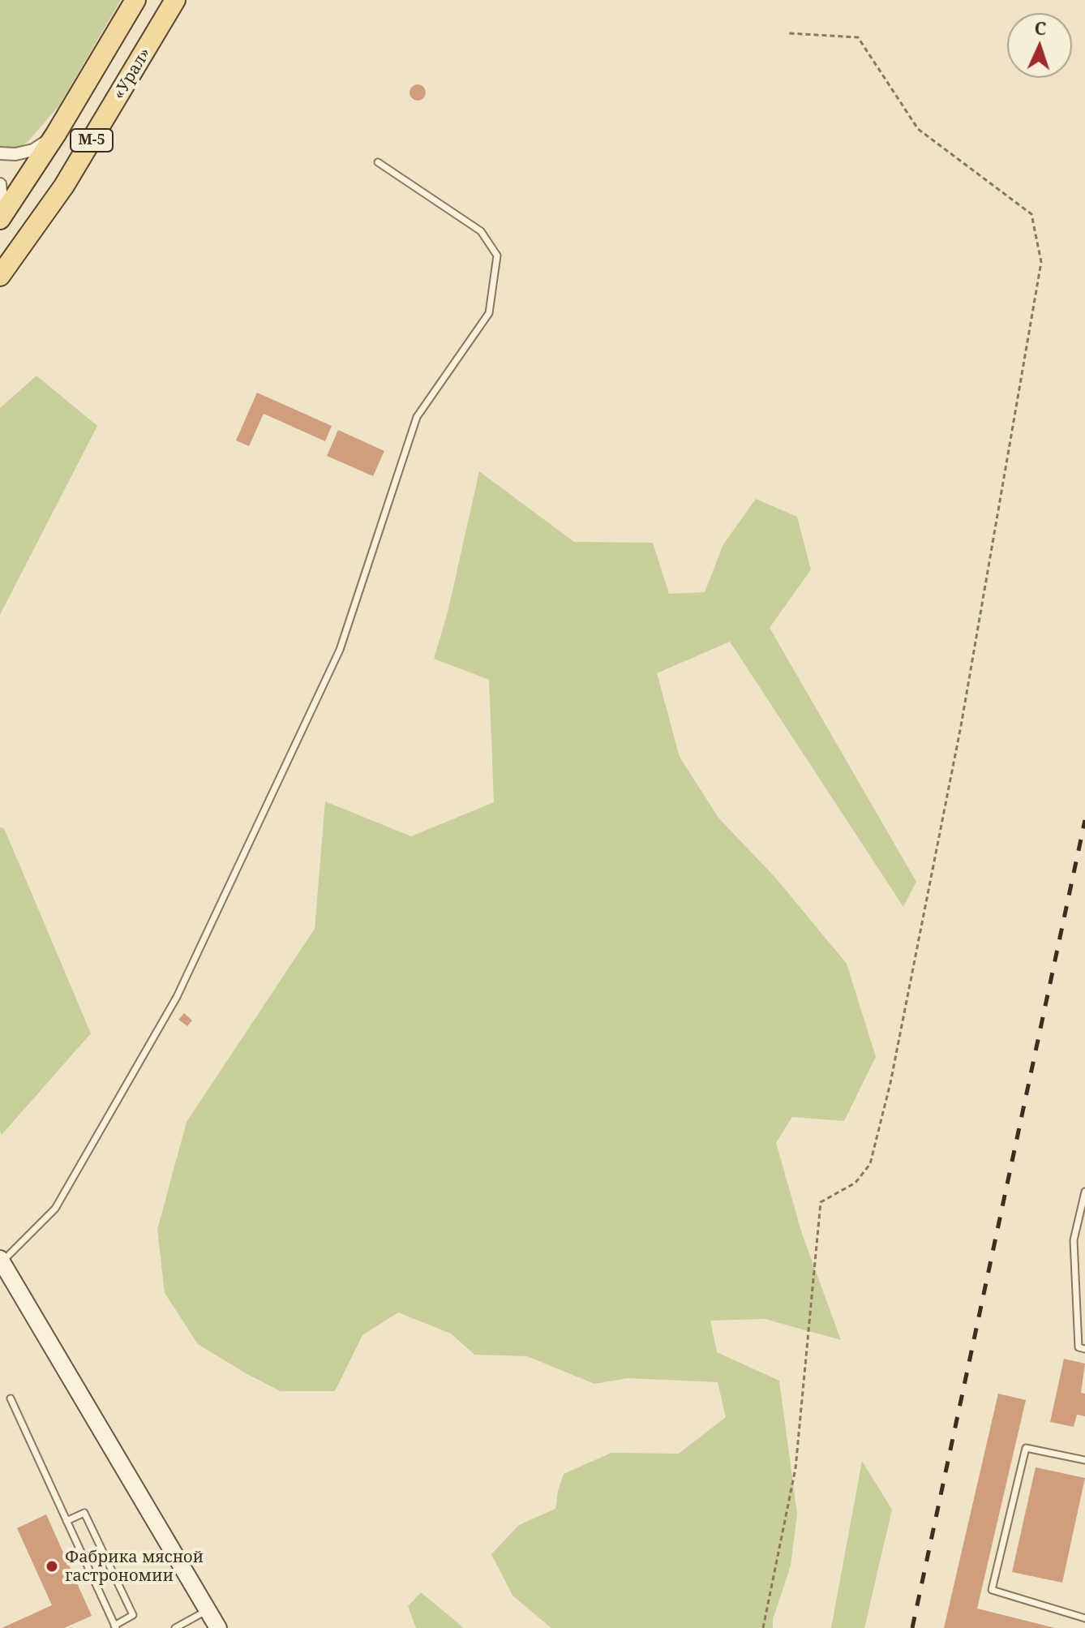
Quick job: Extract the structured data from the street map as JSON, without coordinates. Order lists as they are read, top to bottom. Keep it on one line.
{"streets":{"main road":["«Урал»","М-5"]},"places":["Фабрика мясной гастрономии"],"north":"top"}
